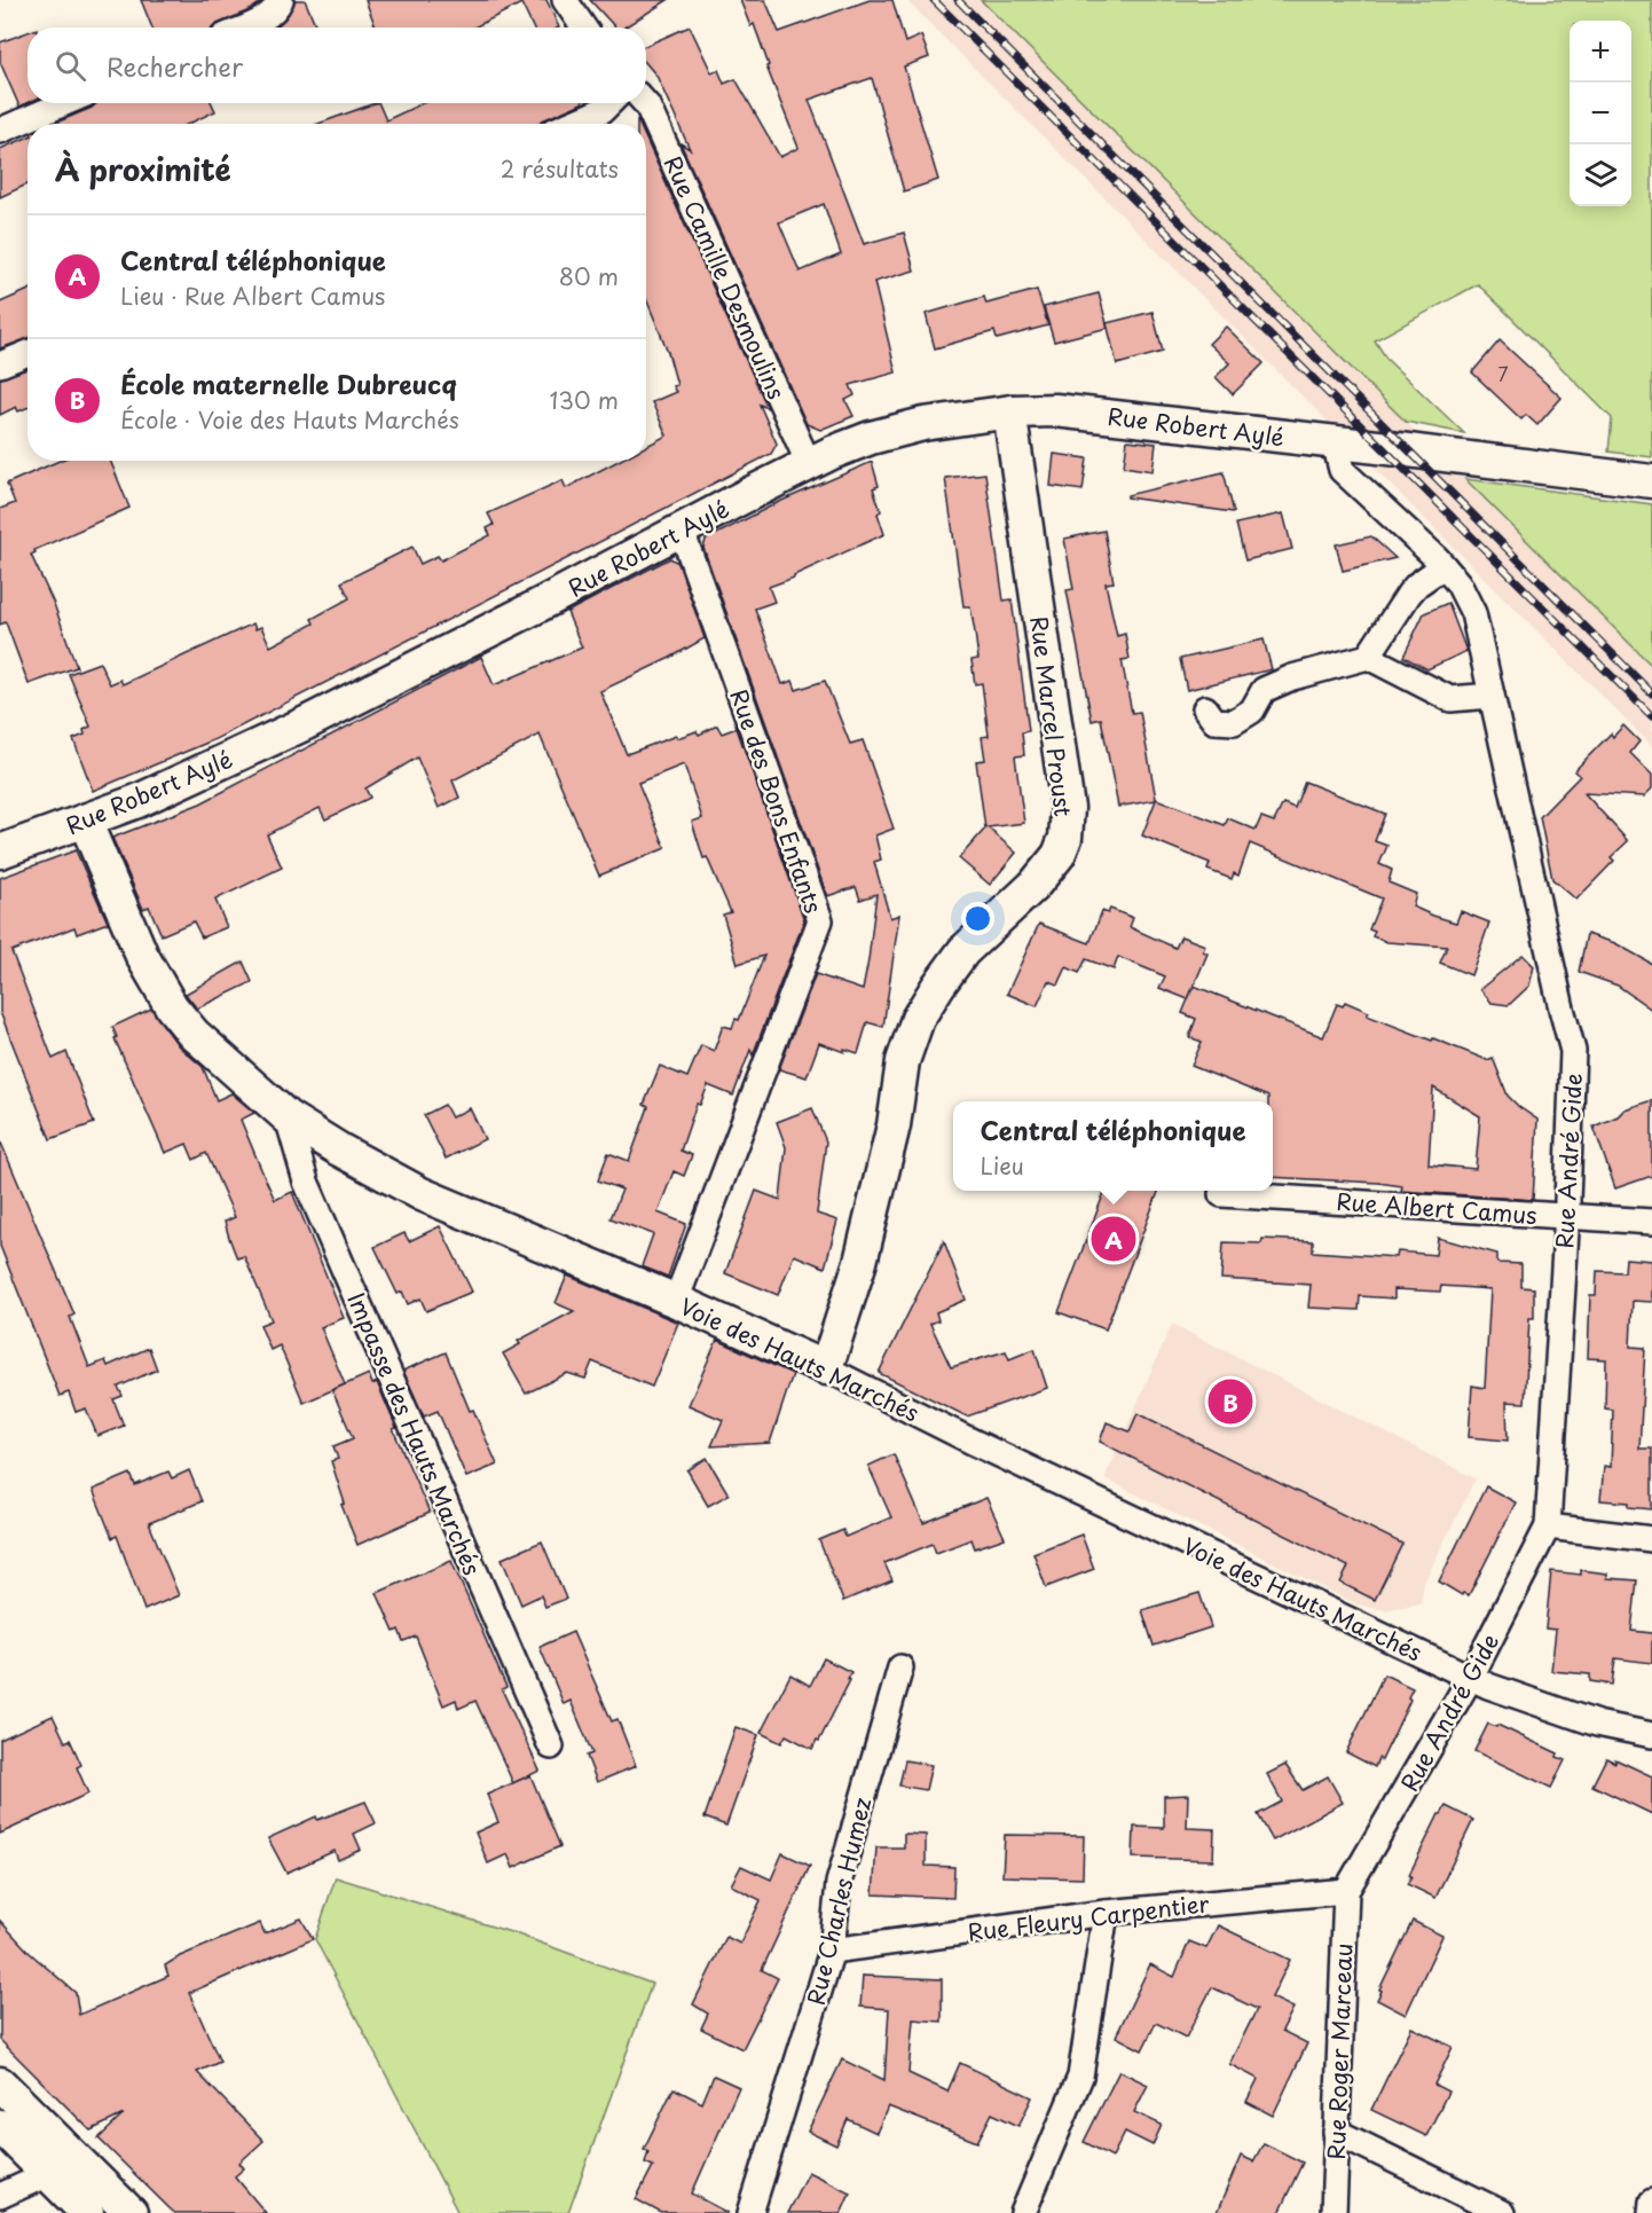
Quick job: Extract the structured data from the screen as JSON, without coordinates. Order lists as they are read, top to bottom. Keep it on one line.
{"streets":{"street":["Rue Camille Desmoulins","Rue Robert Aylé","Rue Marcel Proust","Rue des Bons Enfants","Rue André Gide","Rue Albert Camus","Voie des Hauts Marchés","Impasse des Hauts Marchés","Rue Charles Humez","Rue Fleury Carpentier","Rue Roger Marceau"]},"crossings":[["Rue Camille Desmoulins","Rue Robert Aylé"],["Rue Robert Aylé","Rue Marcel Proust"],["Rue Robert Aylé","Rue des Bons Enfants"],["Rue Robert Aylé","Rue André Gide"],["Rue Robert Aylé","Voie des Hauts Marchés"],["Rue Marcel Proust","Voie des Hauts Marchés"],["Rue des Bons Enfants","Voie des Hauts Marchés"],["Rue André Gide","Rue Albert Camus"],["Rue André Gide","Voie des Hauts Marchés"],["Rue André Gide","Rue Fleury Carpentier"],["Rue André Gide","Rue Roger Marceau"],["Voie des Hauts Marchés","Impasse des Hauts Marchés"],["Rue Charles Humez","Rue Fleury Carpentier"],["Rue Fleury Carpentier","Rue Roger Marceau"]],"house_numbers":["7"],"page":{"map_buttons":["+","−"],"search":"Rechercher","heading":["À proximité","2 résultats"],"list":[{"mark":"A","name":"Central téléphonique","note":"Lieu · Rue Albert Camus","value":"80 m"},{"mark":"B","name":"École maternelle Dubreucq","note":"École · Voie des Hauts Marchés","value":"130 m"}],"popup":["Central téléphonique","Lieu"],"pins":["A","B"]}}
